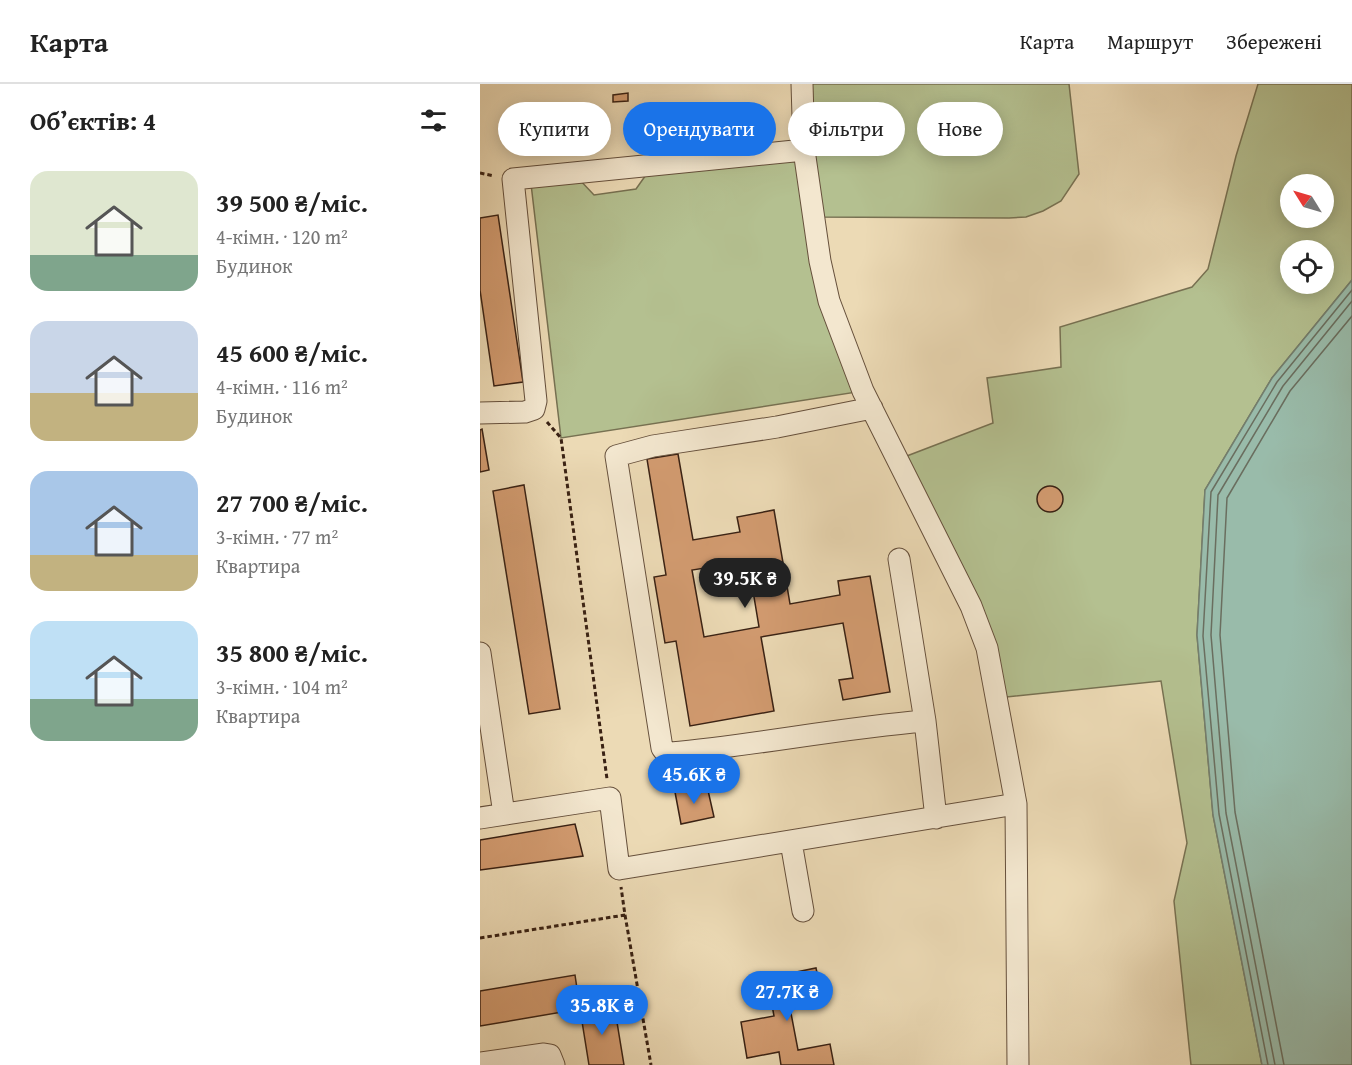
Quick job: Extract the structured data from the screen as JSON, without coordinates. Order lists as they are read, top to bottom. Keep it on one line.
{"north":"top left","page":{"header":"Карта","nav":["Карта","Маршрут","Збережені"],"heading":"Об’єктів: 4","chip":["Купити","Орендувати","Фільтри","Нове"],"list":[{"name":"39 500 ₴/міс.","note":"4-кімн. · 120 m² · Будинок"},{"name":"45 600 ₴/міс.","note":"4-кімн. · 116 m² · Будинок"},{"name":"27 700 ₴/міс.","note":"3-кімн. · 77 m² · Квартира"},{"name":"35 800 ₴/міс.","note":"3-кімн. · 104 m² · Квартира"}],"price":["39.5K ₴","45.6K ₴","27.7K ₴","35.8K ₴"]}}
